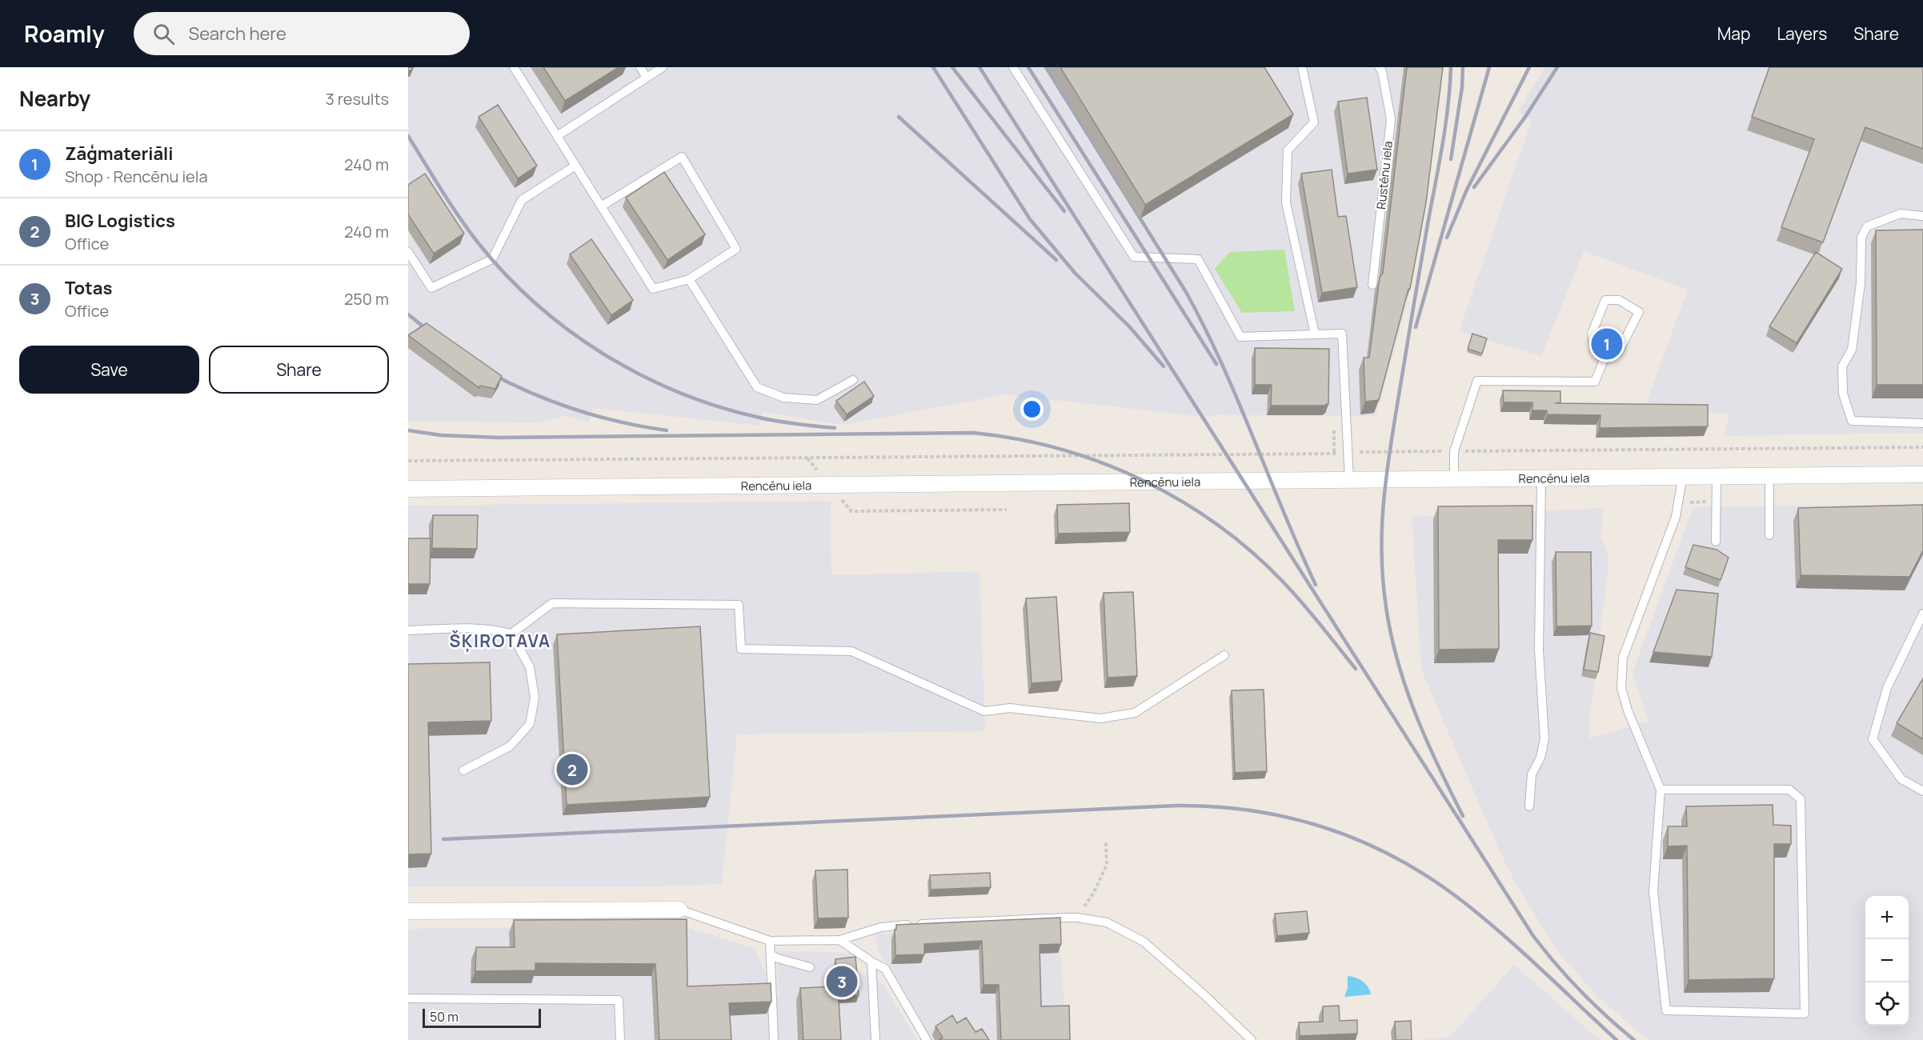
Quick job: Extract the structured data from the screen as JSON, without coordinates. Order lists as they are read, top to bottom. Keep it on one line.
{"streets":{"street":["Rencēnu iela"],"lane":["Rustēnu iela"]},"districts":["ŠĶIROTAVA"],"scale_bar":"50 m","page":{"header":"Roamly","search":"Search here","nav":["Map","Layers","Share"],"heading":["Nearby","3 results"],"list":[{"mark":"1","name":"Zāģmateriāli","note":"Shop · Rencēnu iela","value":"240 m"},{"mark":"2","name":"BIG Logistics","note":"Office","value":"240 m"},{"mark":"3","name":"Totas","note":"Office","value":"250 m"}],"pins":["1","2","3"],"buttons":["Save","Share"],"map_buttons":["+","−"],"scale":"50 m"}}
